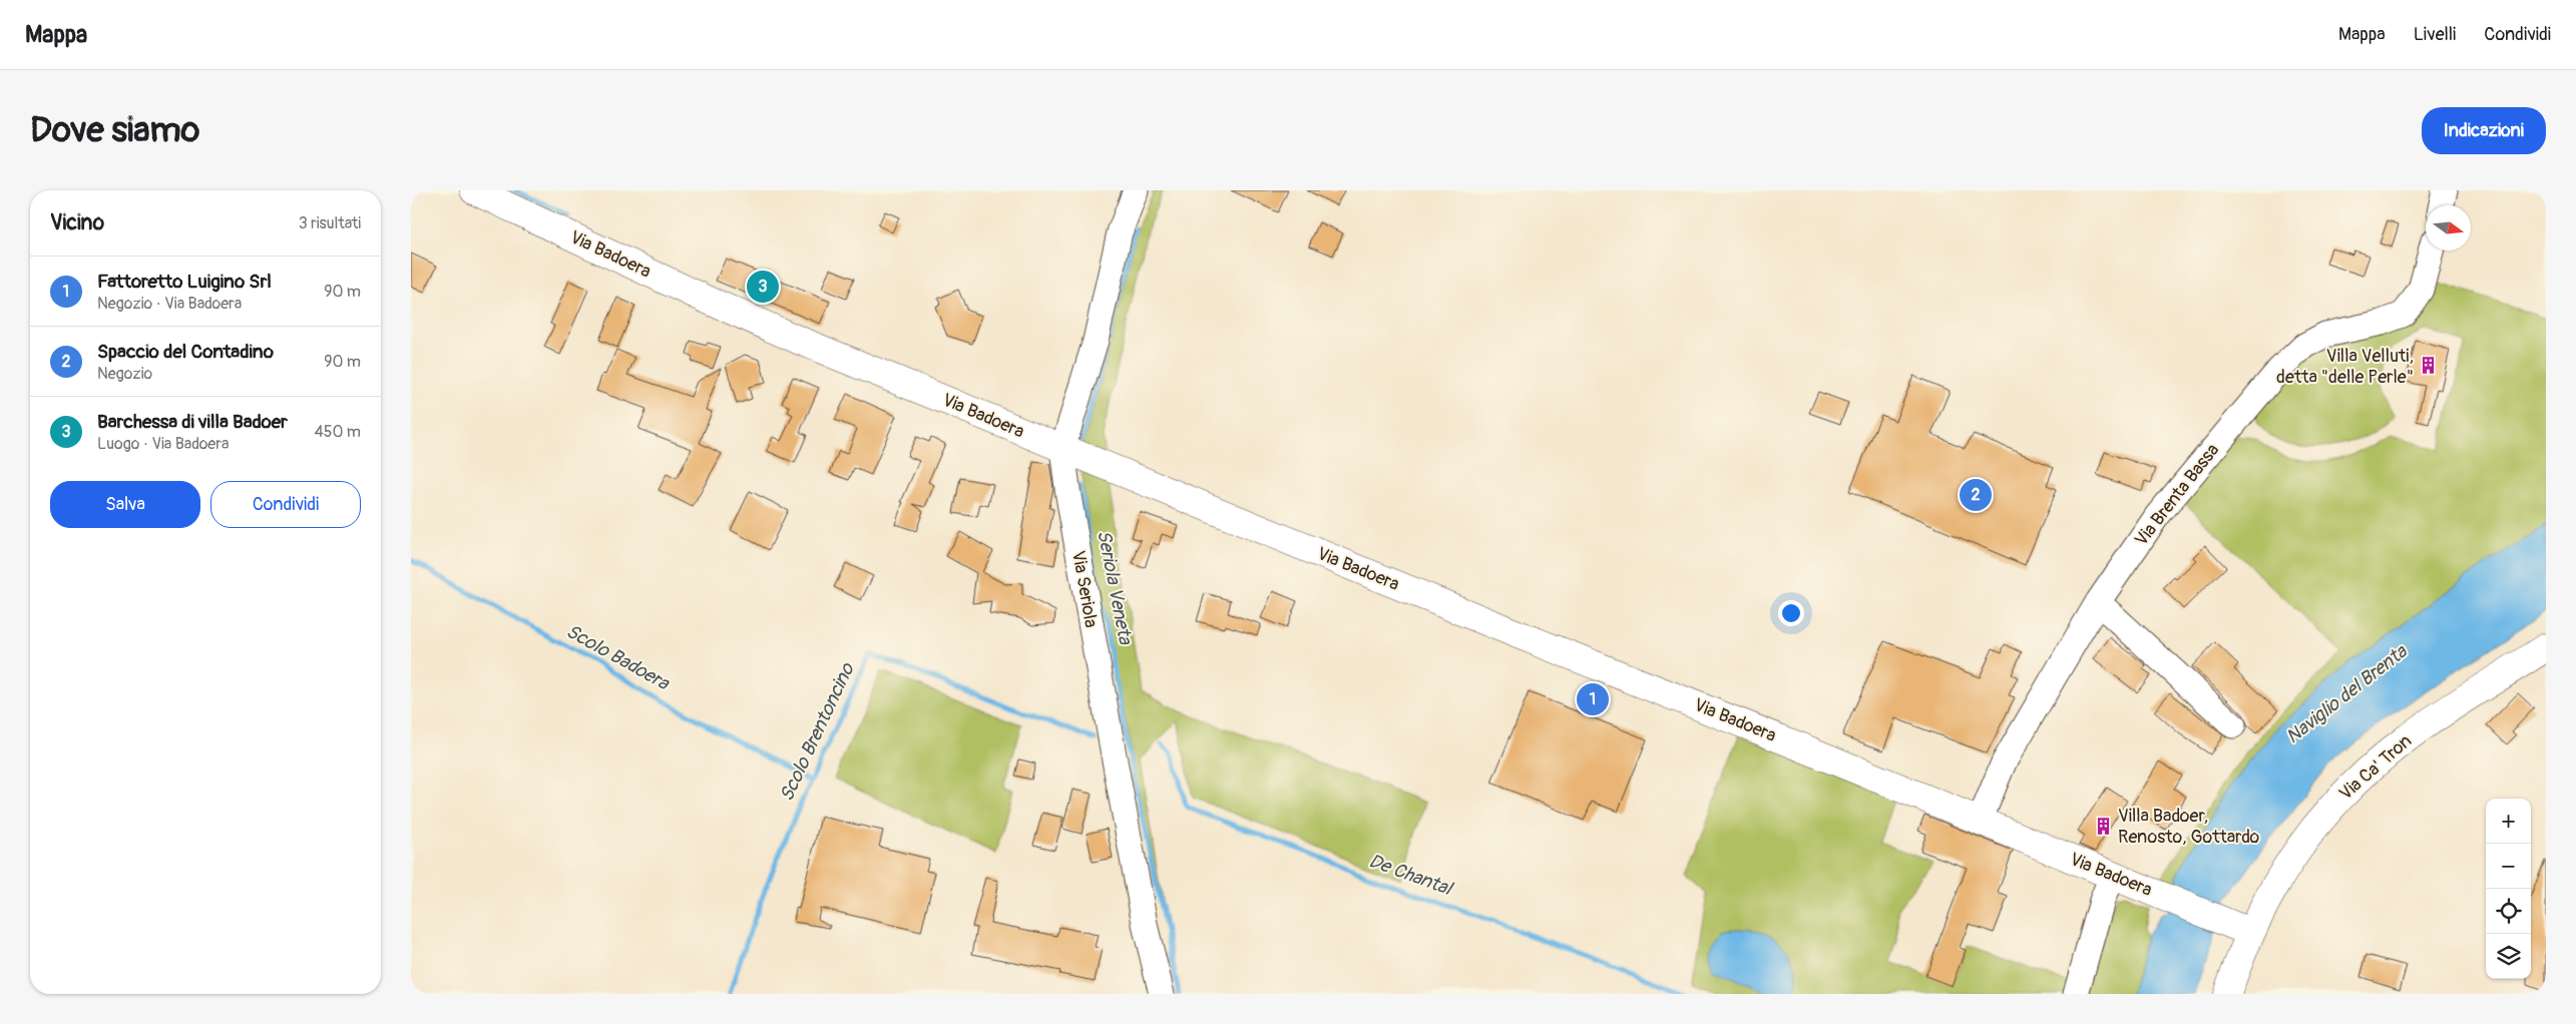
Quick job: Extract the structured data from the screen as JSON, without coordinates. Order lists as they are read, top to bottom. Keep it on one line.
{"streets":{"main road":["Via Badoera","Via Ca' Tron"],"street":["Via Brenta Bassa","Via Seriola"]},"crossings":[["Via Badoera","Via Brenta Bassa"],["Via Badoera","Via Seriola"],["Via Badoera","Via Ca' Tron"]],"water":["Seriola Veneta","Scolo Badoera","Naviglio del Brenta","Scolo Brentoncino","De Chantal"],"places":{"building":["Villa Velluti, detta \"delle Perle\"","Villa Badoer, Renosto, Gottardo"]},"north":"right","page":{"header":"Mappa","nav":["Mappa","Livelli","Condividi"],"buttons":["Indicazioni",["Salva","Condividi"]],"title":"Dove siamo","heading":["Vicino","3 risultati"],"list":[{"mark":"1","name":"Fattoretto Luigino Srl","note":"Negozio · Via Badoera","value":"90 m"},{"mark":"2","name":"Spaccio del Contadino","note":"Negozio","value":"90 m"},{"mark":"3","name":"Barchessa di villa Badoer","note":"Luogo · Via Badoera","value":"450 m"}],"pins":["3","2","1"],"map_buttons":["+","−"]}}
